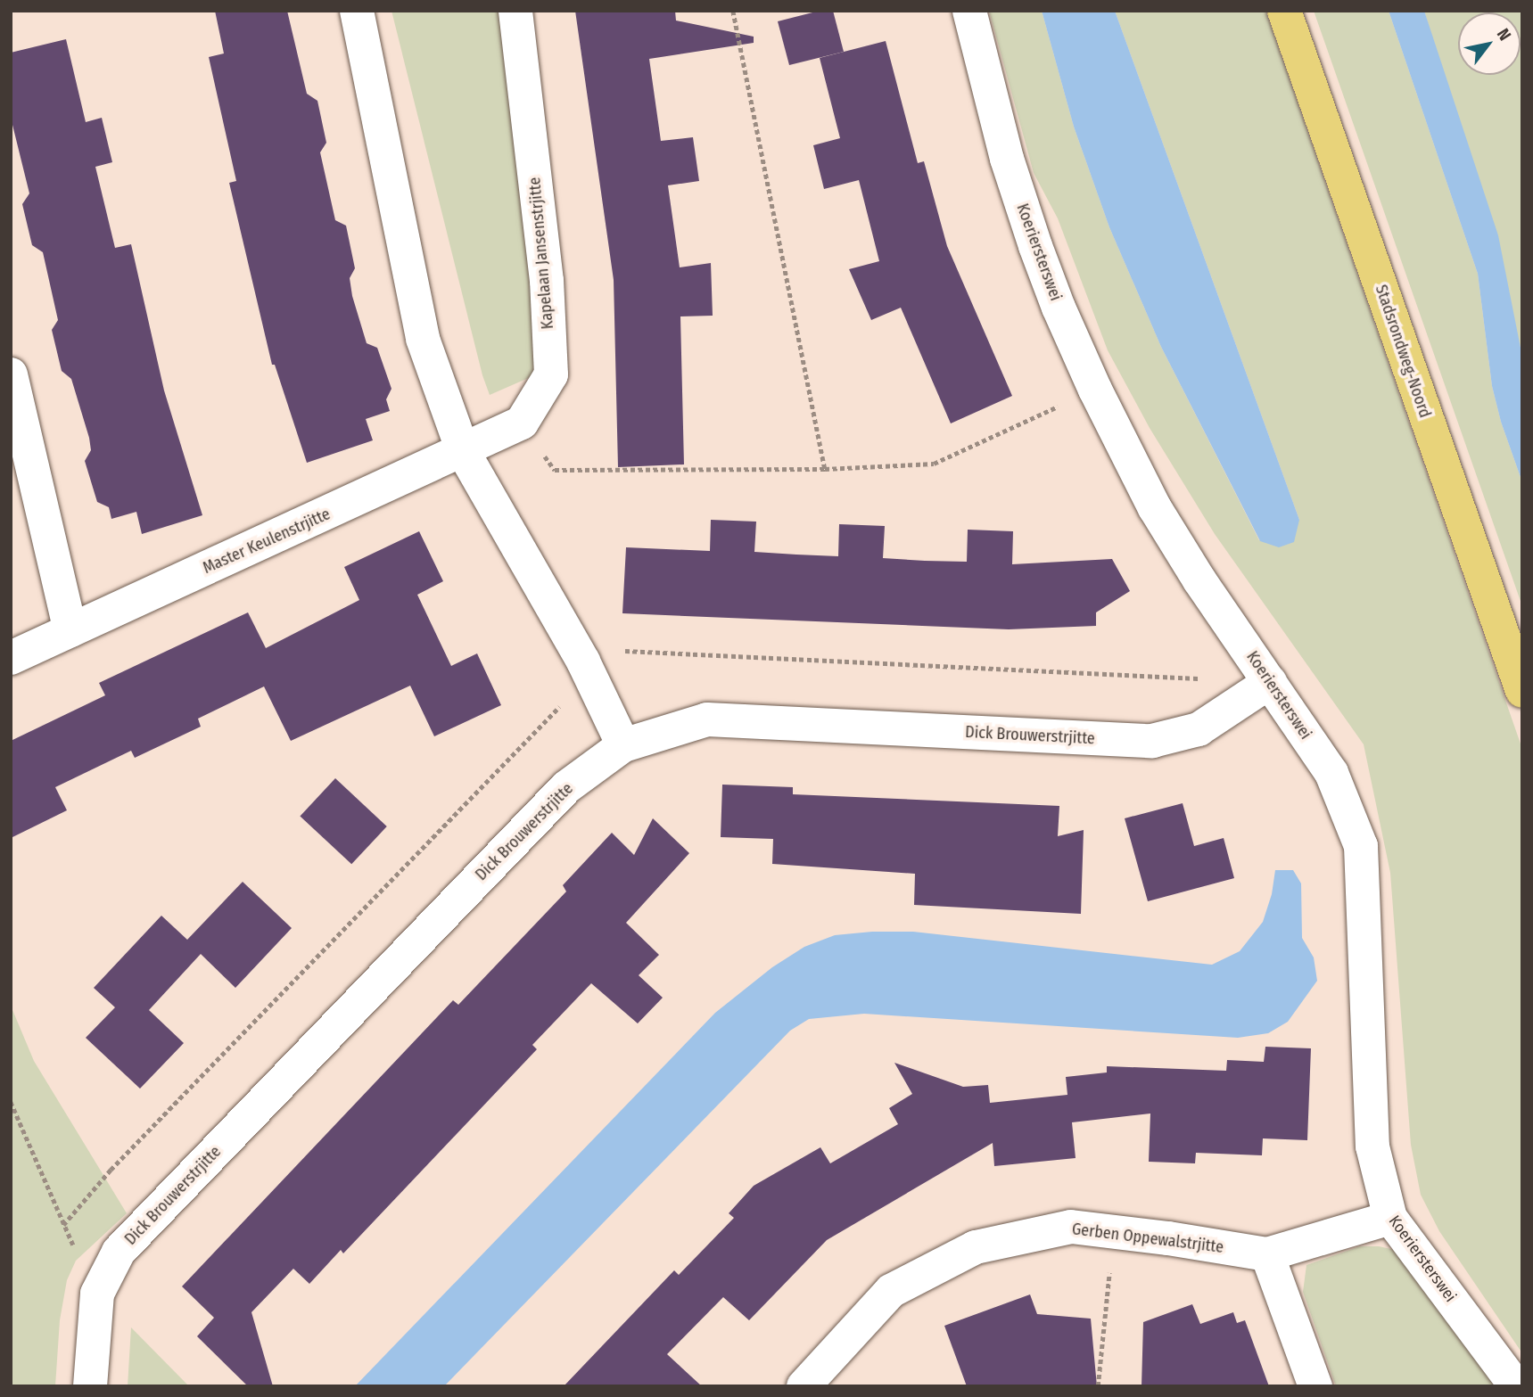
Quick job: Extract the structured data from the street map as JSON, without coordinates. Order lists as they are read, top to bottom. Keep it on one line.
{"streets":{"main road":["Stadsrondweg-Noord"],"street":["Koeriersterswei","Kapelaan Jansenstrjitte","Master Keulenstrjitte","Dick Brouwerstrjitte","Gerben Oppewalstrjitte"]},"crossings":[["Koeriersterswei","Dick Brouwerstrjitte"],["Koeriersterswei","Gerben Oppewalstrjitte"]],"north":"top right"}
